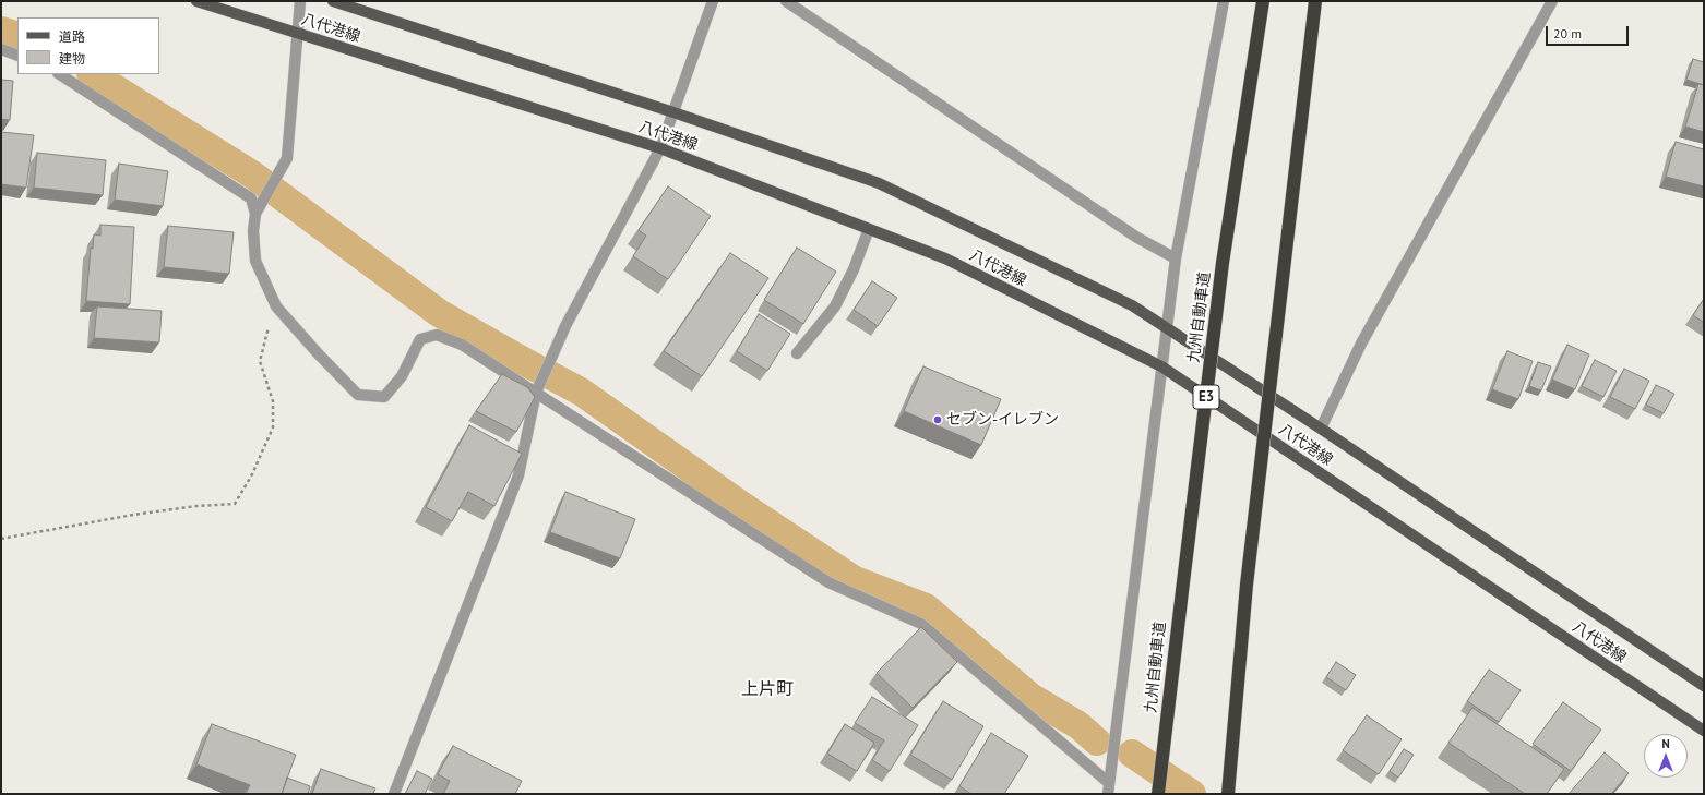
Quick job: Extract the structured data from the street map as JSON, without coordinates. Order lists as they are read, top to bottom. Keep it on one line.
{"streets":{"highway":["九州自動車道","E3"],"main road":["八代港線"]},"districts":["上片町"],"places":["セブン-イレブン"],"legend":["道路","建物"],"scale_bar":"20 m","north":"top"}
